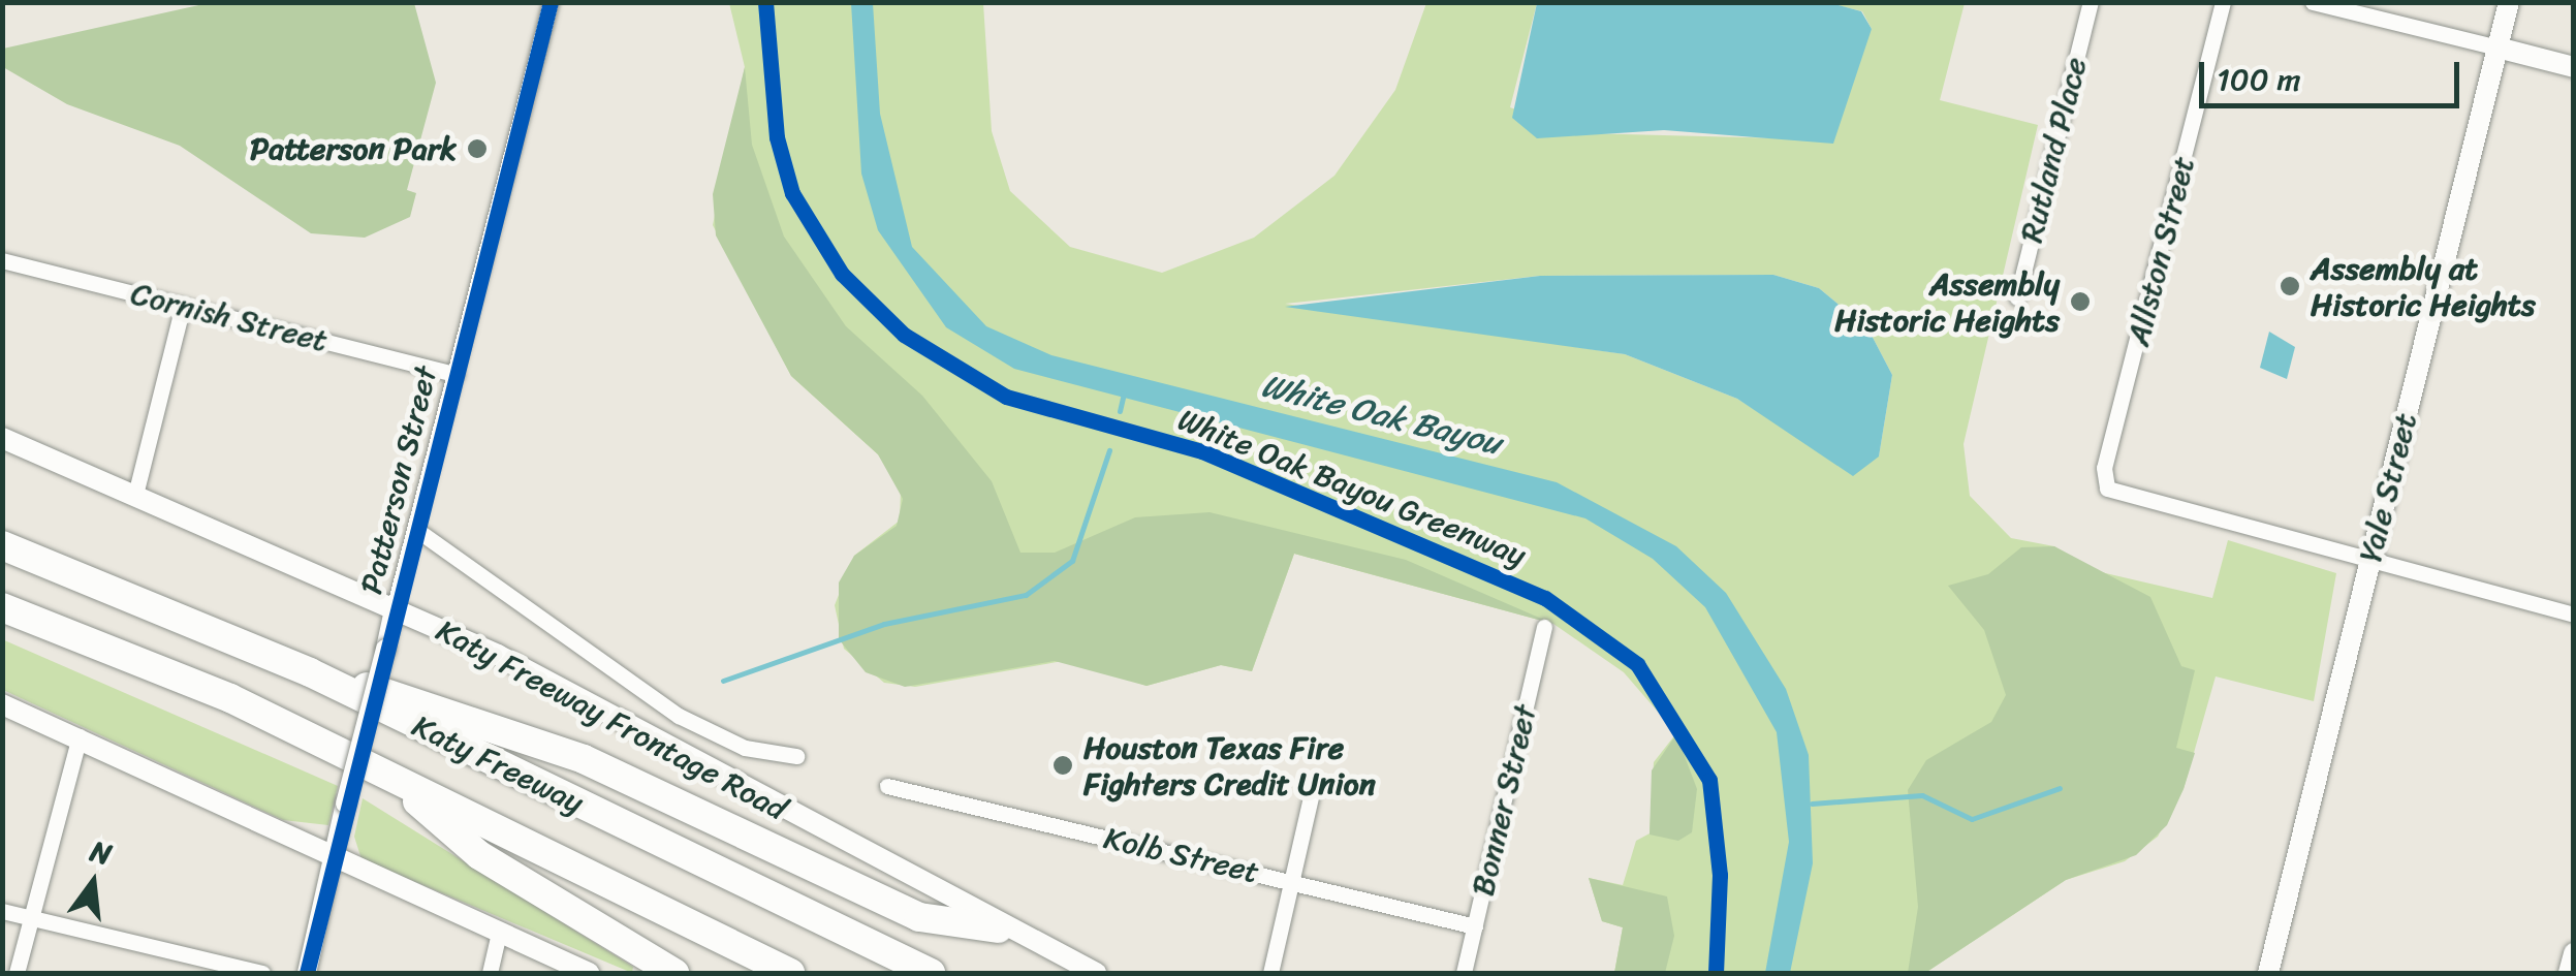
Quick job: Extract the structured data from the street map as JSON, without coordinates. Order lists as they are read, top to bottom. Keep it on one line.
{"streets":{"highway":["Katy Freeway"],"main road":["Yale Street","Katy Freeway Frontage Road"],"street":["Rutland Place","Allston Street","Cornish Street","Patterson Street","Bonner Street","Kolb Street"],"cycle path":["White Oak Bayou Greenway"]},"crossings":[["Allston Street","Yale Street"],["Cornish Street","Patterson Street"],["Patterson Street","Katy Freeway Frontage Road"],["Bonner Street","Kolb Street"]],"water":["White Oak Bayou"],"places":["Patterson Park","Assembly at Historic Heights","Assembly Historic Heights","Houston Texas Fire Fighters Credit Union"],"scale_bar":"100 m","north":"top"}
